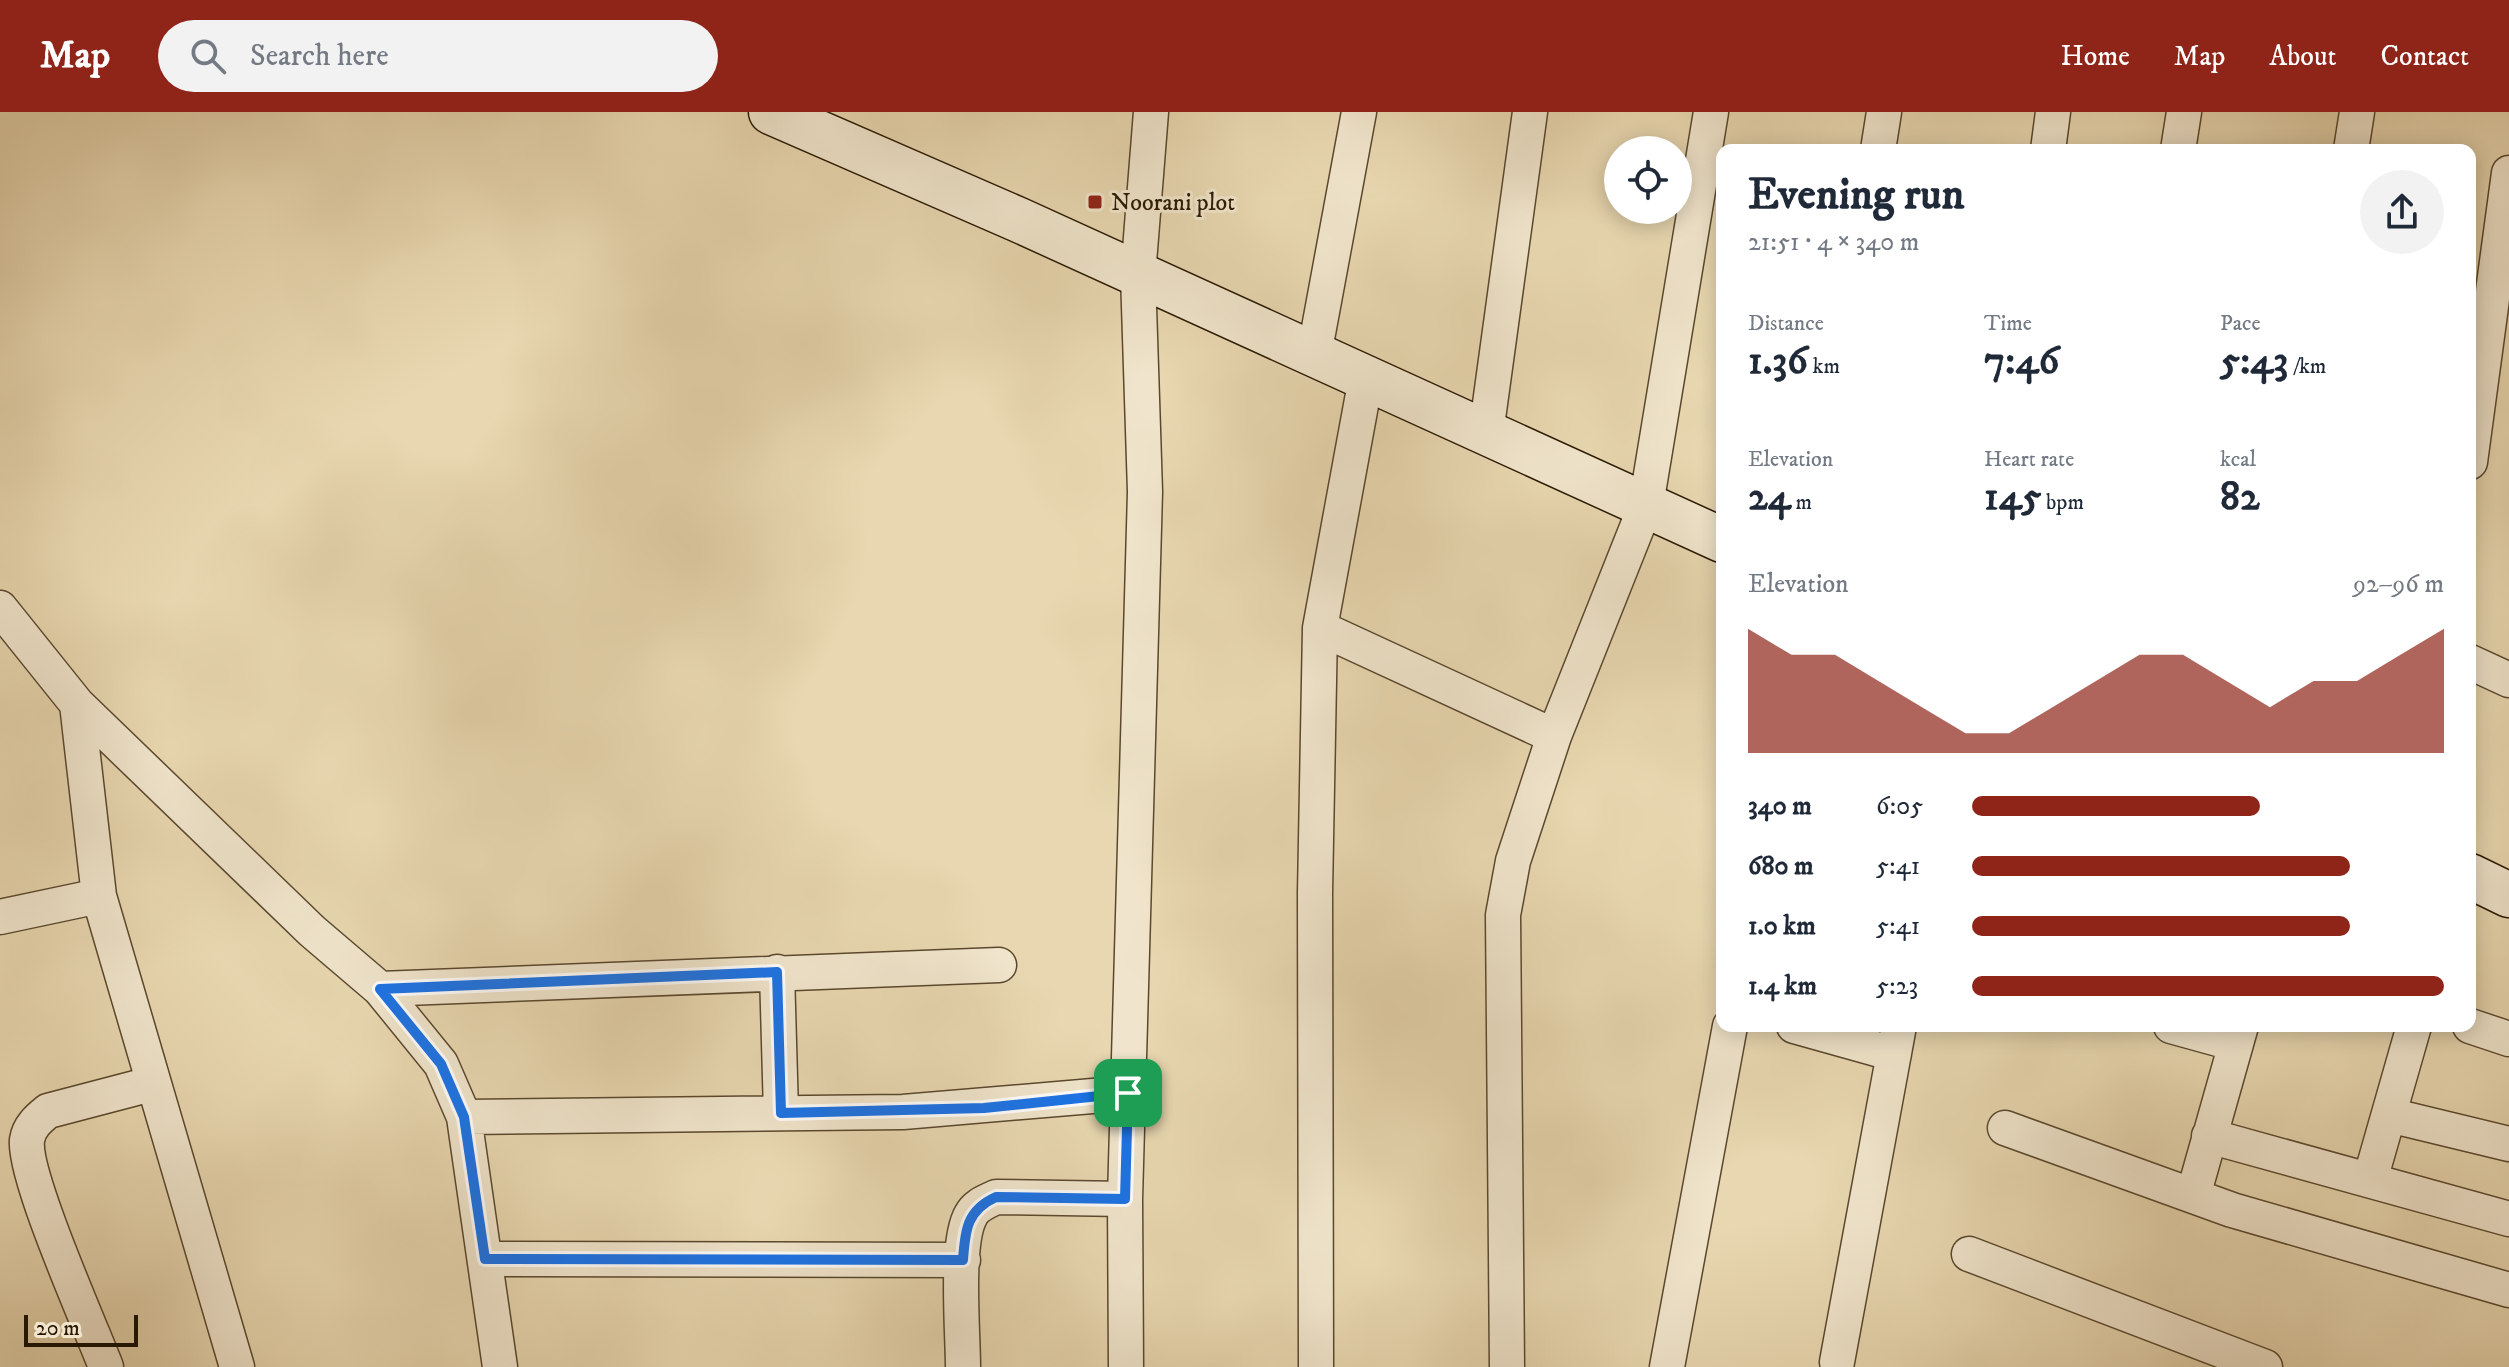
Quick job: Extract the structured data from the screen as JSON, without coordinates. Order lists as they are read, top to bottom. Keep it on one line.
{"places":{"transit":["Noorani plot"]},"scale_bar":"20 m","page":{"header":"Map","search":"Search here","nav":["Home","Map","About","Contact"],"heading":["Evening run","21:51 · 4 × 340 m"],"stats":[["Distance","1.36 km"],["Time","7:46"],["Pace","5:43 /km"],["Elevation","24 m"],["Heart rate","145 bpm"],["kcal","82"]],"chart":["Elevation","92–96 m"],"list":[{"name":"340 m","note":"6:05"},{"name":"680 m","note":"5:41"},{"name":"1.0 km","note":"5:41"},{"name":"1.4 km","note":"5:23"}],"scale":"20 m"}}
